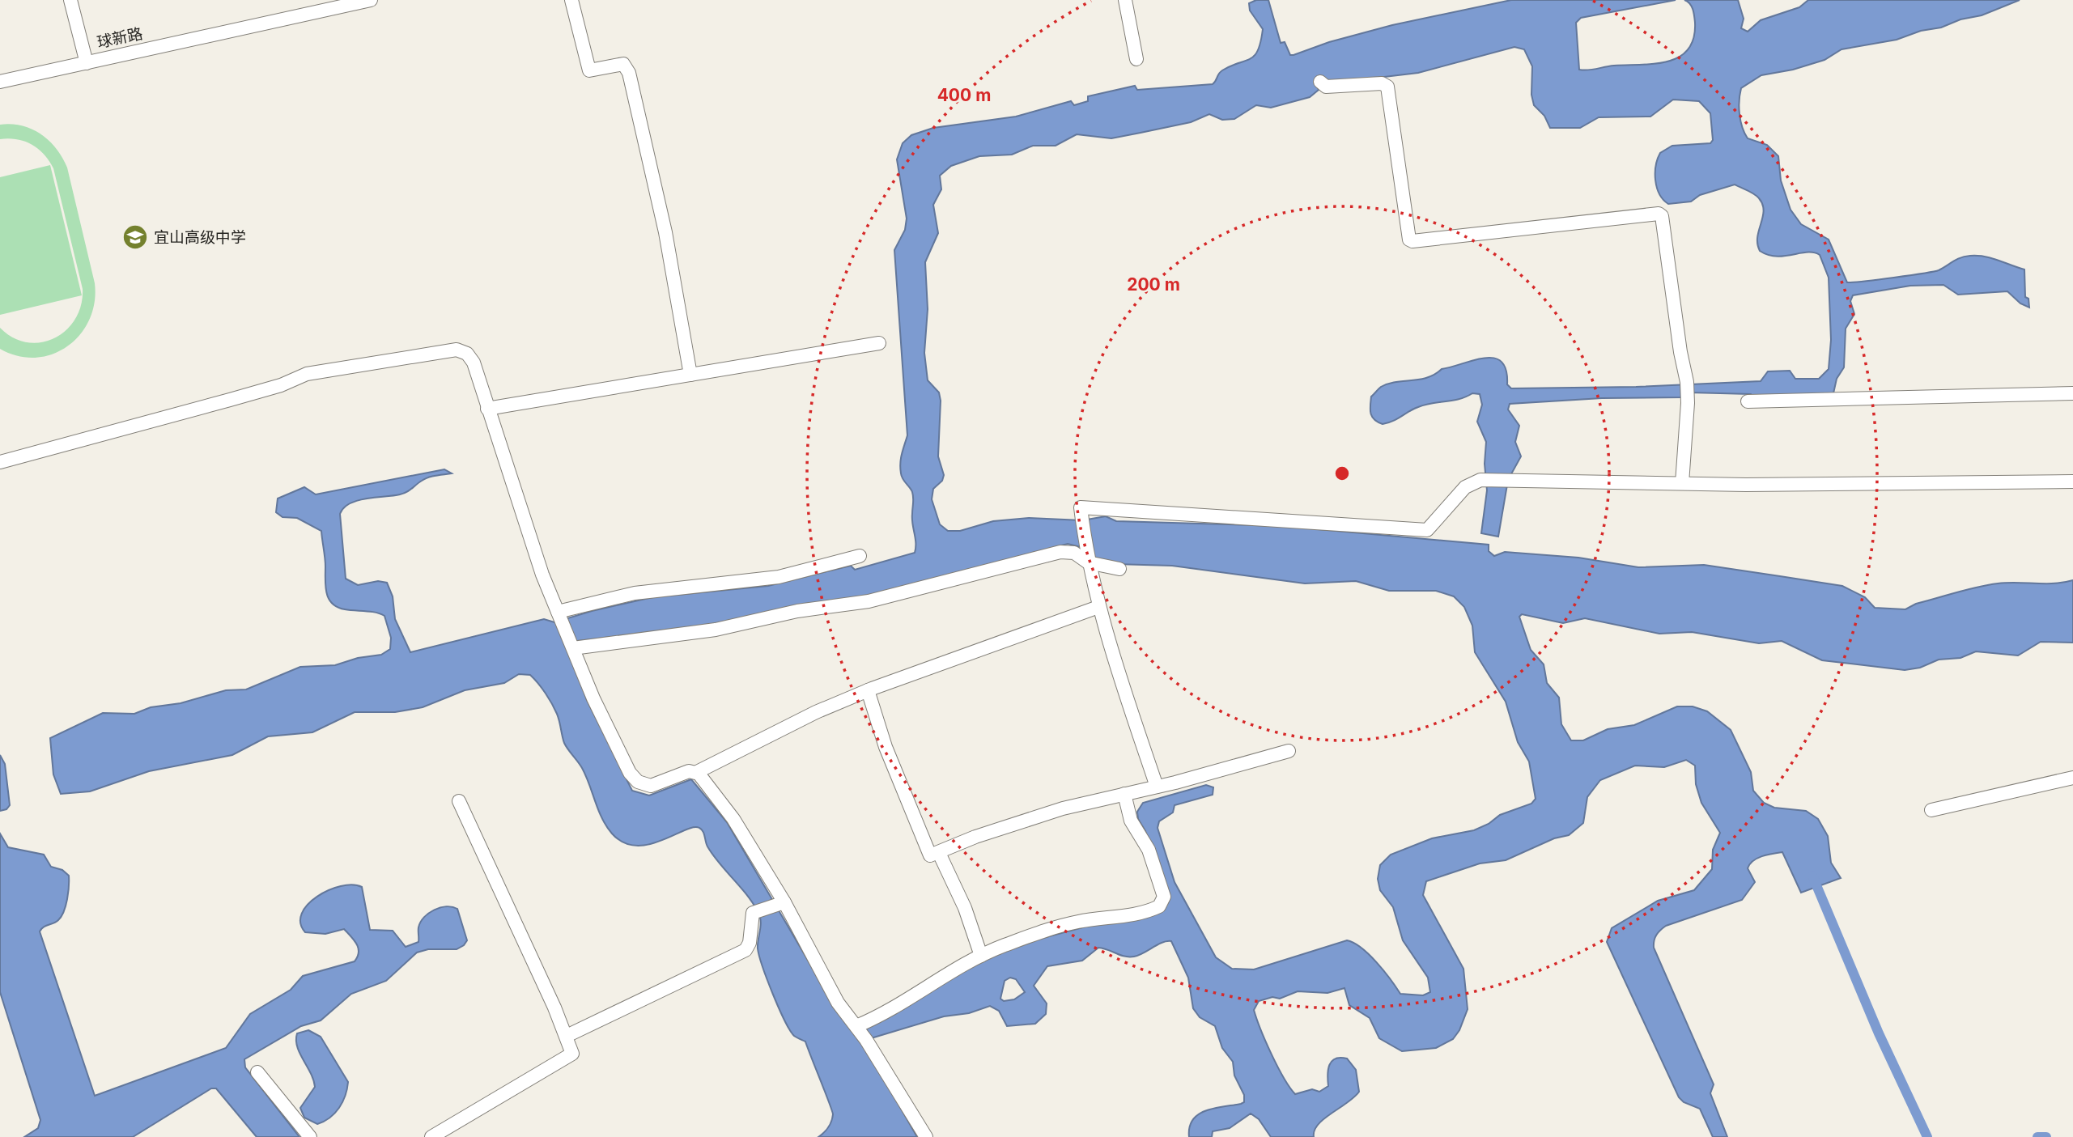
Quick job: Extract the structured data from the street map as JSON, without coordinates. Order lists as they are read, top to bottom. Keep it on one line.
{"streets":{"street":["球新路"]},"places":{"school or university":["宜山高级中学"]},"rings":["400 m","200 m"]}
